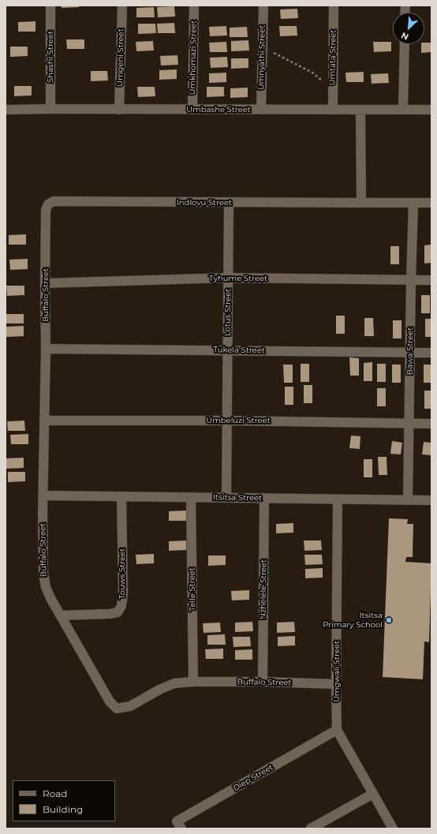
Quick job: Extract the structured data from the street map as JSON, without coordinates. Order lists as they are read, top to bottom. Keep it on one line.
{"streets":{"street":["Shashi Street","Umgeni Street","Umkhomazi Street","Umnyathi Street","Umtata Street","Umbashe Street","Indlovu Street","Tyhume Street","Buffalo Street","Lotus Street","Tukela Street","Bawa Street","Umbeluzi Street","Itsitsa Street","Touws Street","Telle Street","Nzhelele Street","Umgwali Street","Diep Street"]},"crossings":[["Shashi Street","Umbashe Street"],["Umgeni Street","Umbashe Street"],["Umkhomazi Street","Umbashe Street"],["Umnyathi Street","Umbashe Street"],["Umtata Street","Umbashe Street"],["Indlovu Street","Buffalo Street"],["Indlovu Street","Lotus Street"],["Indlovu Street","Bawa Street"],["Tyhume Street","Buffalo Street"],["Tyhume Street","Lotus Street"],["Tyhume Street","Bawa Street"],["Buffalo Street","Tukela Street"],["Buffalo Street","Umbeluzi Street"],["Buffalo Street","Itsitsa Street"],["Buffalo Street","Touws Street"],["Buffalo Street","Telle Street"],["Buffalo Street","Nzhelele Street"],["Buffalo Street","Umgwali Street"],["Lotus Street","Tukela Street"],["Lotus Street","Umbeluzi Street"],["Lotus Street","Itsitsa Street"],["Tukela Street","Bawa Street"],["Bawa Street","Umbeluzi Street"],["Bawa Street","Itsitsa Street"],["Itsitsa Street","Touws Street"],["Itsitsa Street","Telle Street"],["Itsitsa Street","Nzhelele Street"],["Itsitsa Street","Umgwali Street"],["Umgwali Street","Diep Street"]],"places":["Itsitsa Primary School"],"legend":["Road","Building"],"north":"bottom left"}
